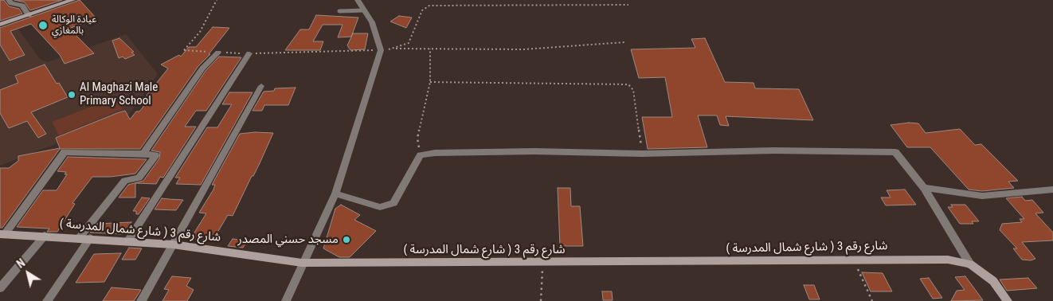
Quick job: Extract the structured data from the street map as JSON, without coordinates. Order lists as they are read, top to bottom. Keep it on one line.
{"streets":{"street":["شارع رقم 3 ( شارع شمال المدرسة )"]},"places":["عيادة الوكالة بالمغازي","Al Maghazi Male Primary School","مسجد حسني المصدر"],"north":"top left"}
